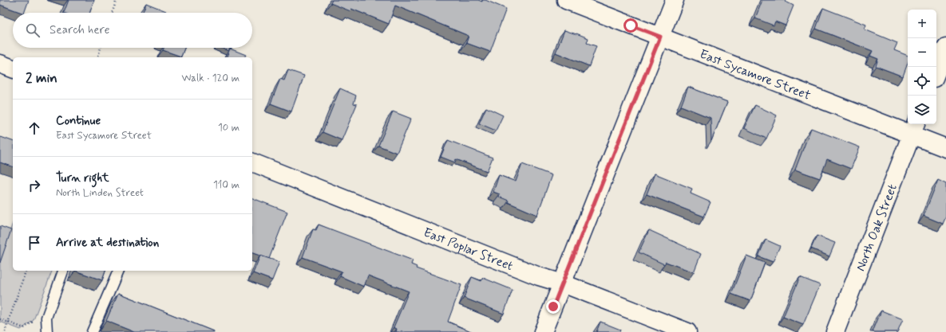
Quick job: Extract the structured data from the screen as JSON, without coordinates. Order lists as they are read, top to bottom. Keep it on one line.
{"streets":{"street":["East Sycamore Street","North Oak Street","East Poplar Street"]},"crossings":[["East Sycamore Street","North Oak Street"]],"page":{"map_buttons":["+","−"],"search":"Search here","heading":["2 min","Walk · 120 m"],"list":[["Continue","East Sycamore Street","10 m"],["Turn right","North Linden Street","110 m"],"Arrive at destination"]}}
